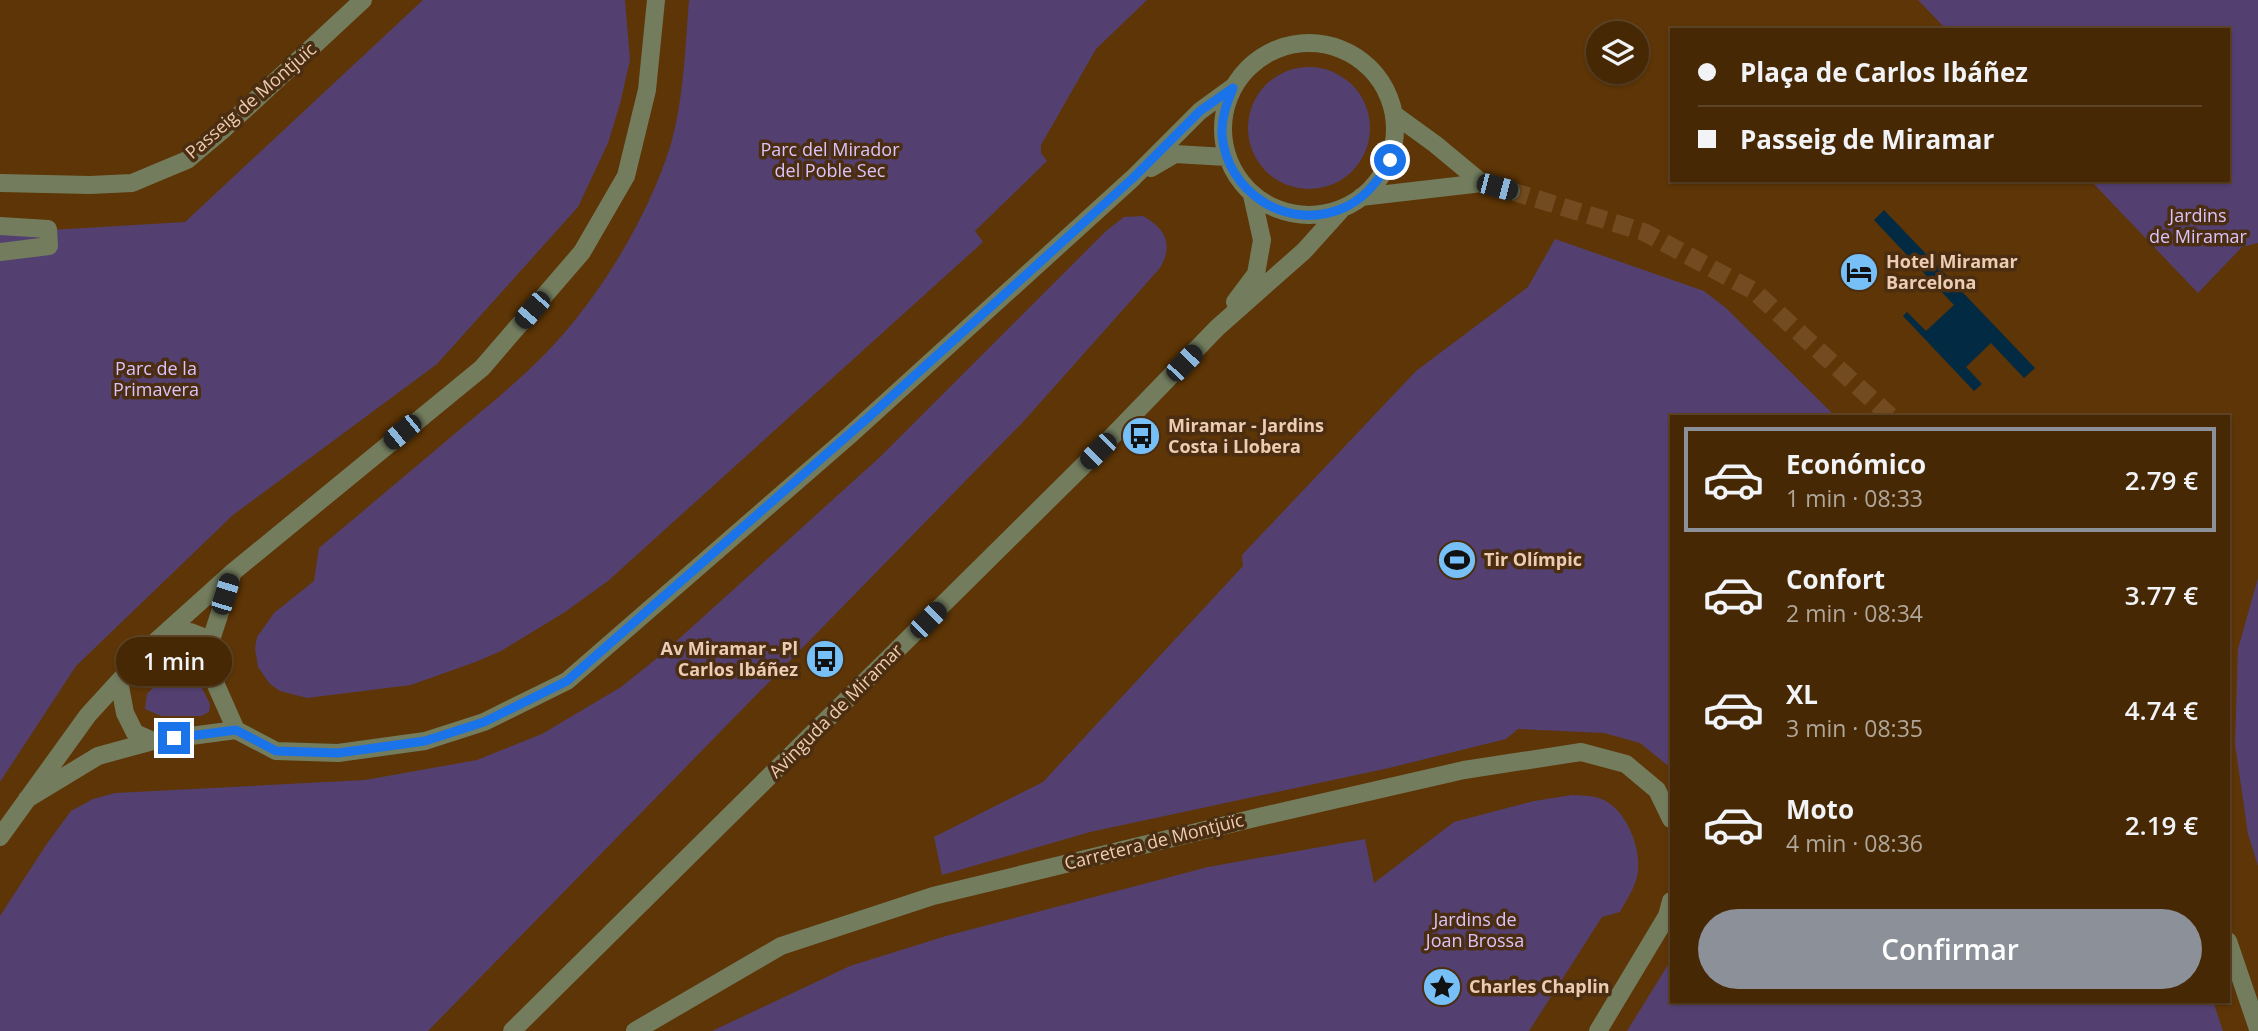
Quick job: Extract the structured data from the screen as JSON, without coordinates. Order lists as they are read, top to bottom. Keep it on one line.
{"streets":{"street":["Passeig de Montjuïc","Avinguda de Miramar","Carretera de Montjuïc"]},"parks":["Parc del Mirador del Poble Sec","Jardins de Miramar","Parc de la Primavera","Jardins de Joan Brossa"],"places":{"hotel":["Hotel Miramar Barcelona"],"bus stop":["Miramar - Jardins Costa i Llobera","Av Miramar - Pl Carlos Ibáñez"],"sports":["Tir Olímpic"],"place":["Charles Chaplin"]},"page":{"banner":["Plaça de Carlos Ibáñez","Passeig de Miramar"],"list":[{"name":"Económico","note":"1 min · 08:33","value":"2.79 €"},{"name":"Confort","note":"2 min · 08:34","value":"3.77 €"},{"name":"XL","note":"3 min · 08:35","value":"4.74 €"},{"name":"Moto","note":"4 min · 08:36","value":"2.19 €"}],"bubble":"1 min","buttons":"Confirmar"}}
